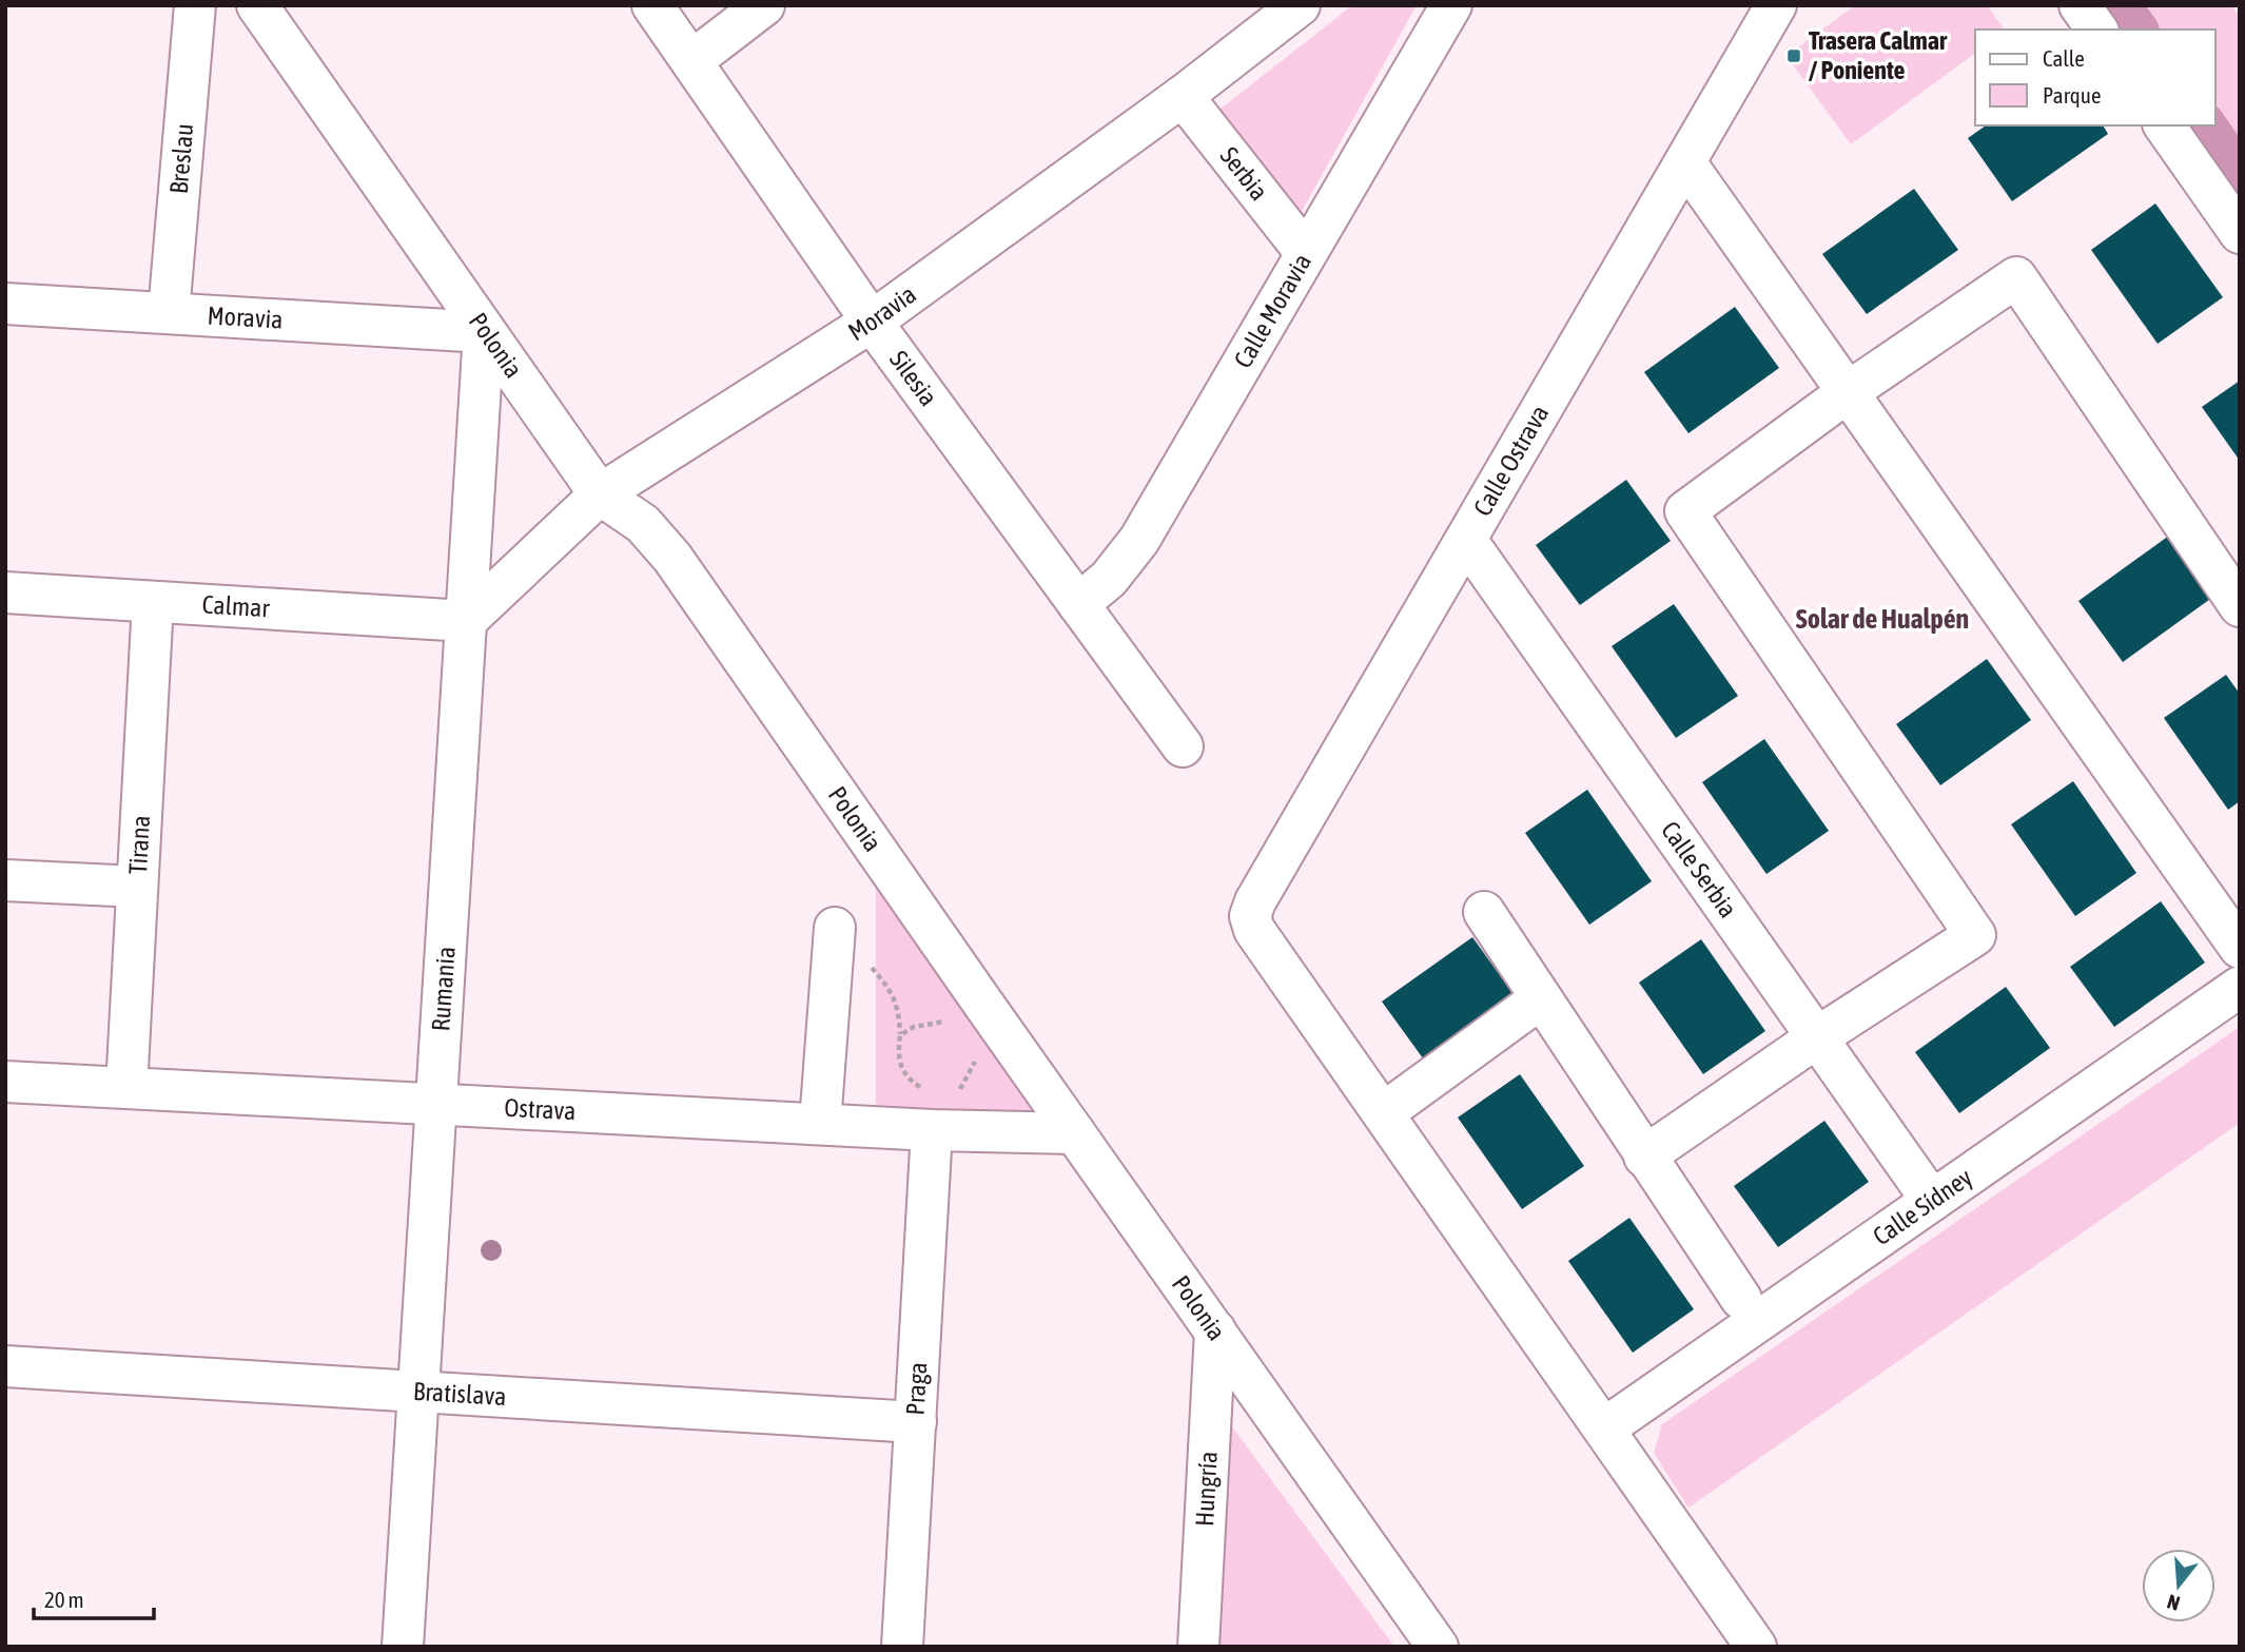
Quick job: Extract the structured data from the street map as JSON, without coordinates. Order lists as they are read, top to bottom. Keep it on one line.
{"streets":{"street":["Breslau","Serbia","Calle Moravia","Moravia","Polonia","Silesia","Calle Ostrava","Calmar","Tirana","Calle Serbia","Rumania","Ostrava","Calle Sídney","Praga","Bratislava","Hungría"]},"crossings":[["Breslau","Moravia"],["Serbia","Calle Moravia"],["Serbia","Moravia"],["Calle Moravia","Silesia"],["Moravia","Polonia"],["Moravia","Silesia"],["Moravia","Calmar"],["Moravia","Rumania"],["Polonia","Rumania"],["Polonia","Ostrava"],["Polonia","Hungría"],["Calle Ostrava","Calle Serbia"],["Calmar","Tirana"],["Calmar","Rumania"],["Tirana","Ostrava"],["Calle Serbia","Calle Sídney"],["Rumania","Ostrava"],["Rumania","Bratislava"],["Ostrava","Praga"],["Praga","Bratislava"]],"districts":["Solar de Hualpén"],"places":{"transit":["Trasera Calmar / Poniente"]},"legend":["Calle","Parque"],"scale_bar":"20 m","north":"bottom"}
